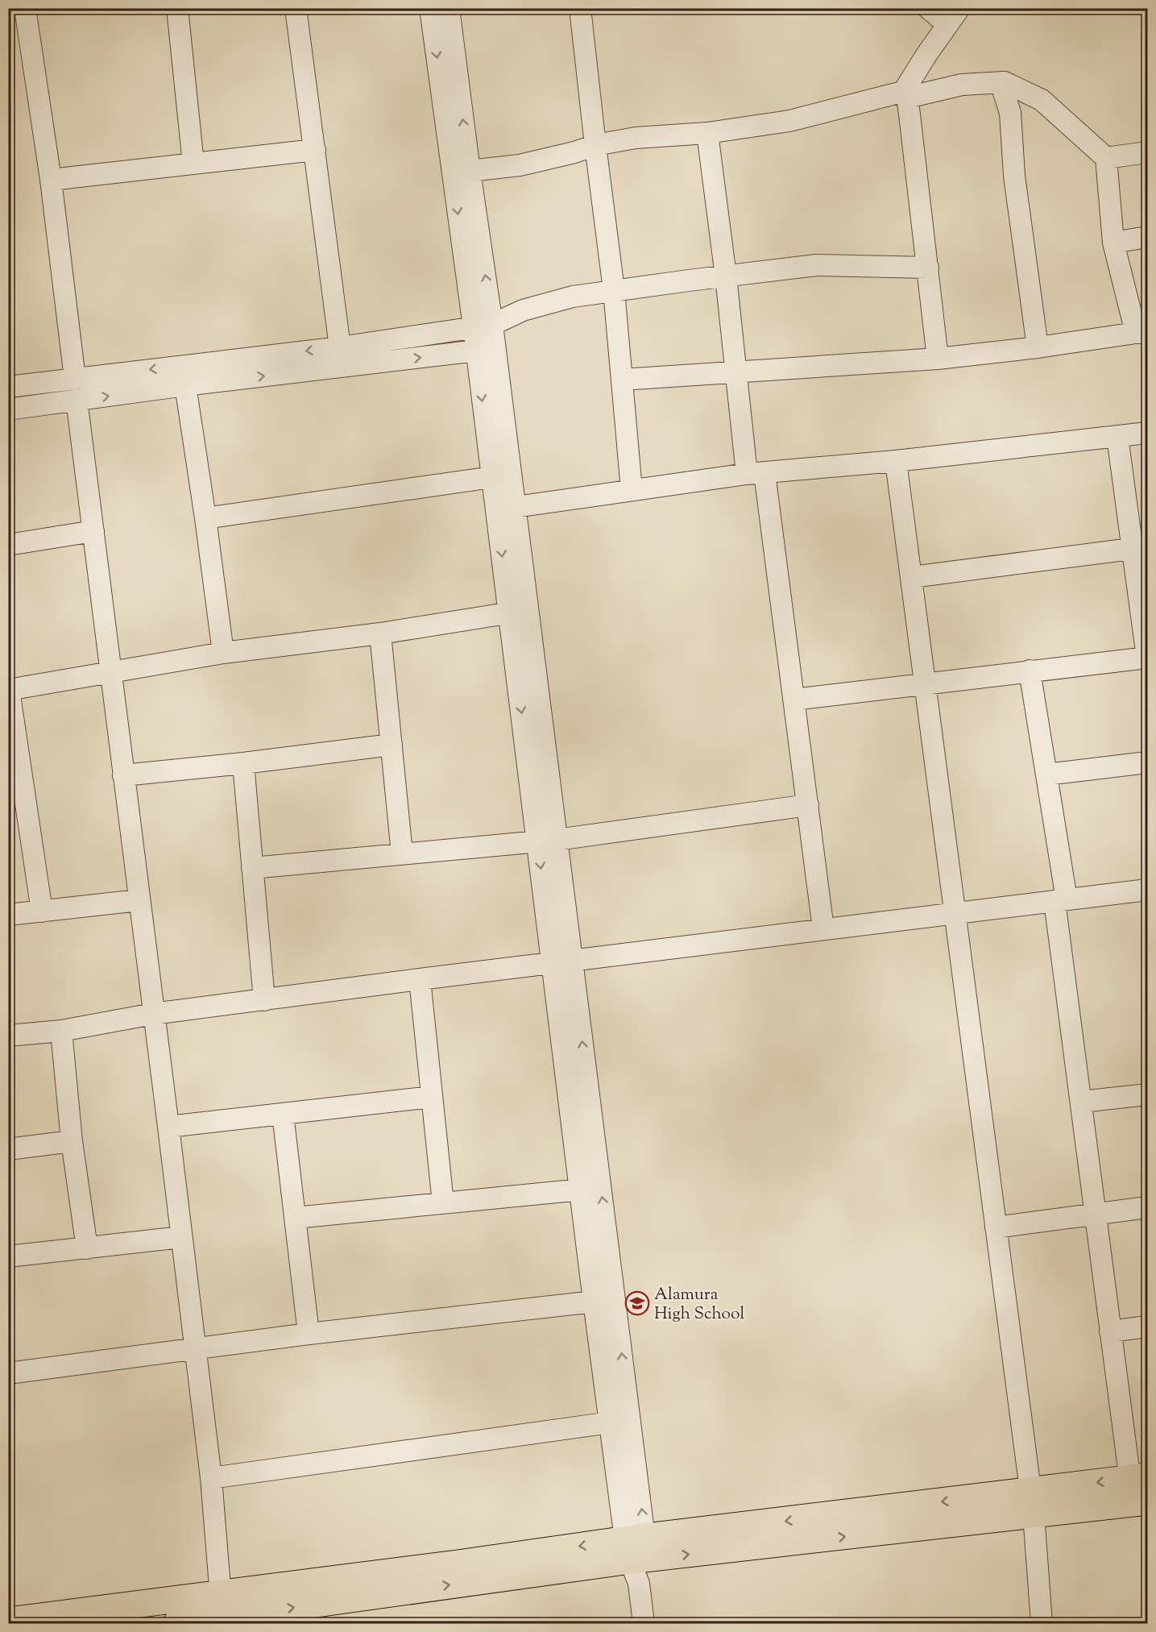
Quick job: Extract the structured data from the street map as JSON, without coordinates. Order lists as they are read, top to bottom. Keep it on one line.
{"places":{"school or university":["Alamura High School"]}}
